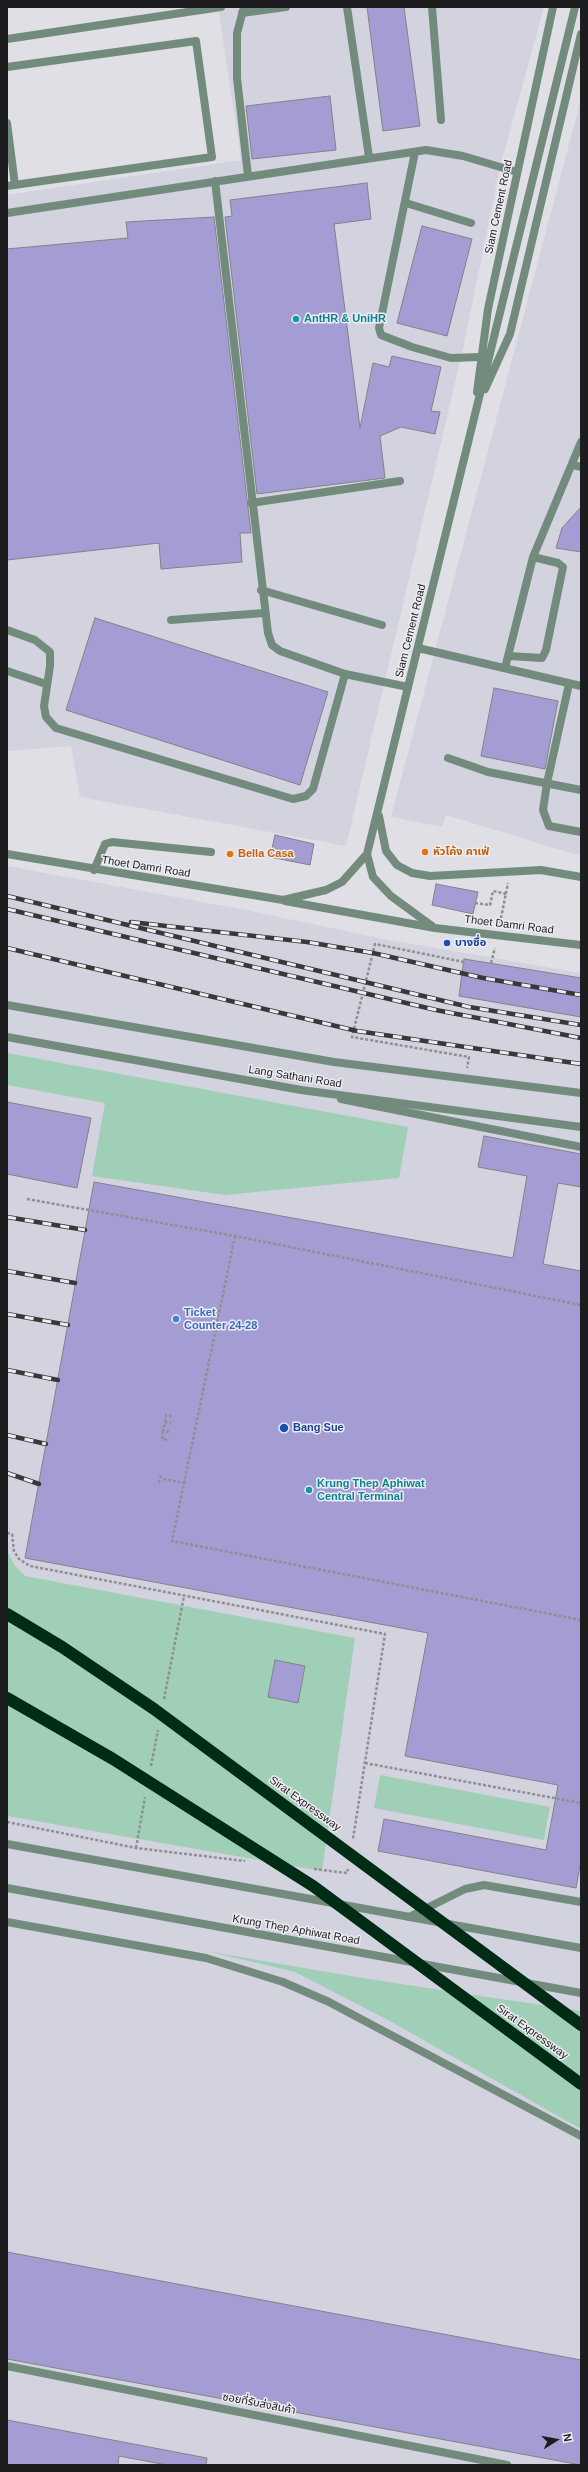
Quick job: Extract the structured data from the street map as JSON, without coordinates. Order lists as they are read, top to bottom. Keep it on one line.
{"streets":{"highway":["Sirat Expressway"],"street":["Siam Cement Road","Thoet Damri Road","Lang Sathani Road","Krung Thep Aphiwat Road","ซอยที่รับส่งสินค้า"]},"crossings":[["Siam Cement Road","Thoet Damri Road"]],"places":["AntHR & UniHR","หัวโค้ง คาเฟ่","Bella Casa","บางซื่อ","Ticket Counter 24-28","Bang Sue","Krung Thep Aphiwat Central Terminal"],"north":"right"}
